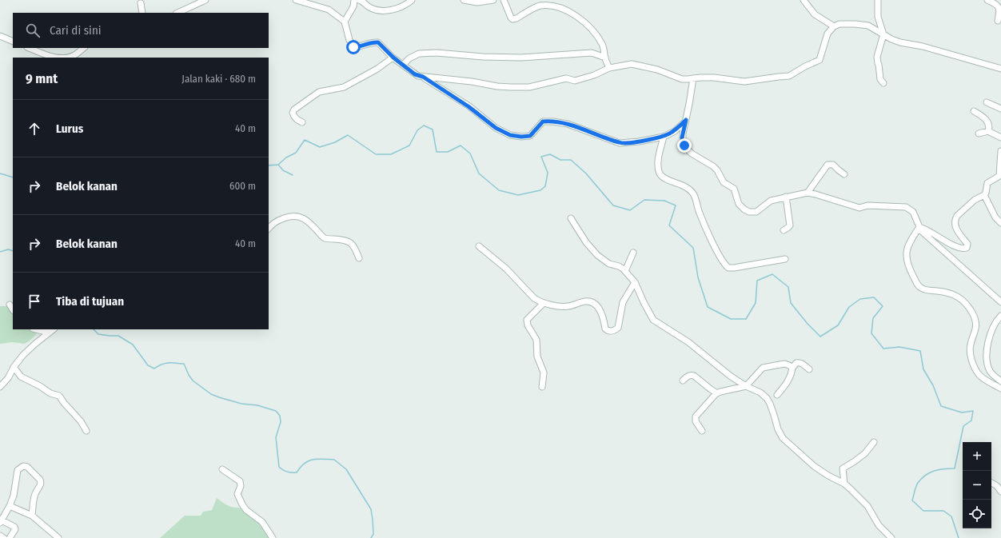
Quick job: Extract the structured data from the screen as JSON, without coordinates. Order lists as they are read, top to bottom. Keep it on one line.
{"page":{"search":"Cari di sini","heading":["9 mnt","Jalan kaki · 680 m"],"list":[["Lurus","40 m"],["Belok kanan","600 m"],["Belok kanan","40 m"],"Tiba di tujuan"],"map_buttons":["+","−"]}}
